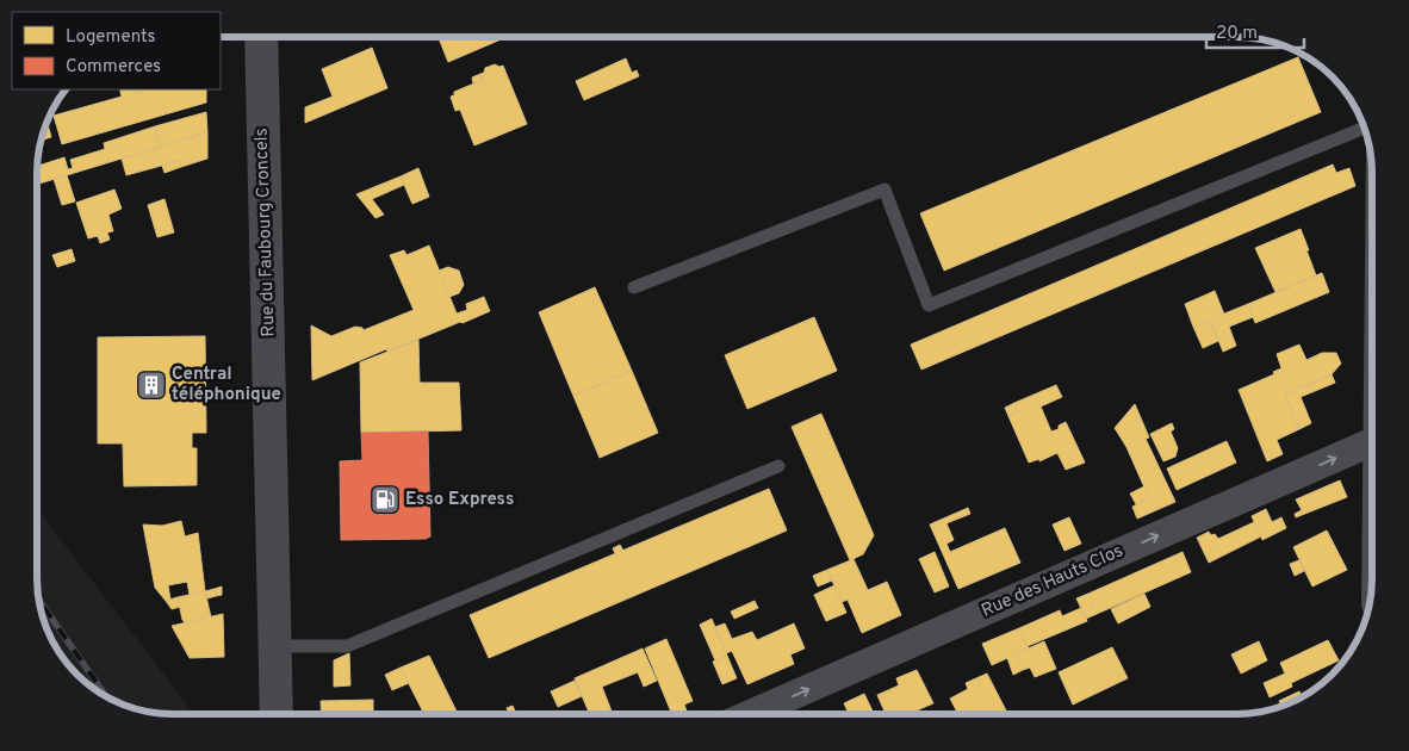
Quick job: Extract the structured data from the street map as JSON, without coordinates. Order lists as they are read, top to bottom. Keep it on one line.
{"streets":{"main road":["Rue du Faubourg Croncels"],"street":["Rue des Hauts Clos"]},"one_way":["Rue des Hauts Clos"],"places":{"building":["Central téléphonique"],"fuel station":["Esso Express"]},"legend":["Logements","Commerces"],"scale_bar":"20 m"}
